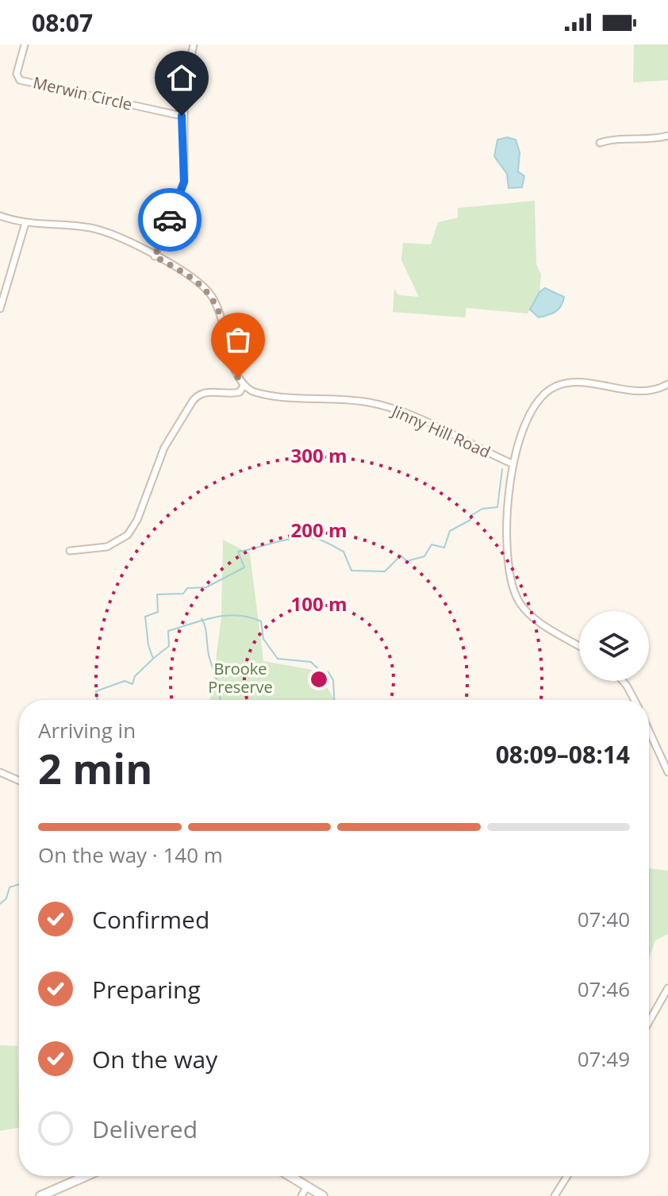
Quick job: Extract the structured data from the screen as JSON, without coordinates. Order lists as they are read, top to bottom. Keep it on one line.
{"streets":{"street":["Merwin Circle","Jinny Hill Road"]},"parks":["Brooke Preserve"],"page":{"status":"08:07","heading":["2 min","Arriving in","08:09–08:14"],"bar":"On the way · 140 m","list":[["Confirmed","07:40"],["Preparing","07:46"],["On the way","07:49"],"Delivered"]},"rings":["300 m","200 m","100 m"]}
